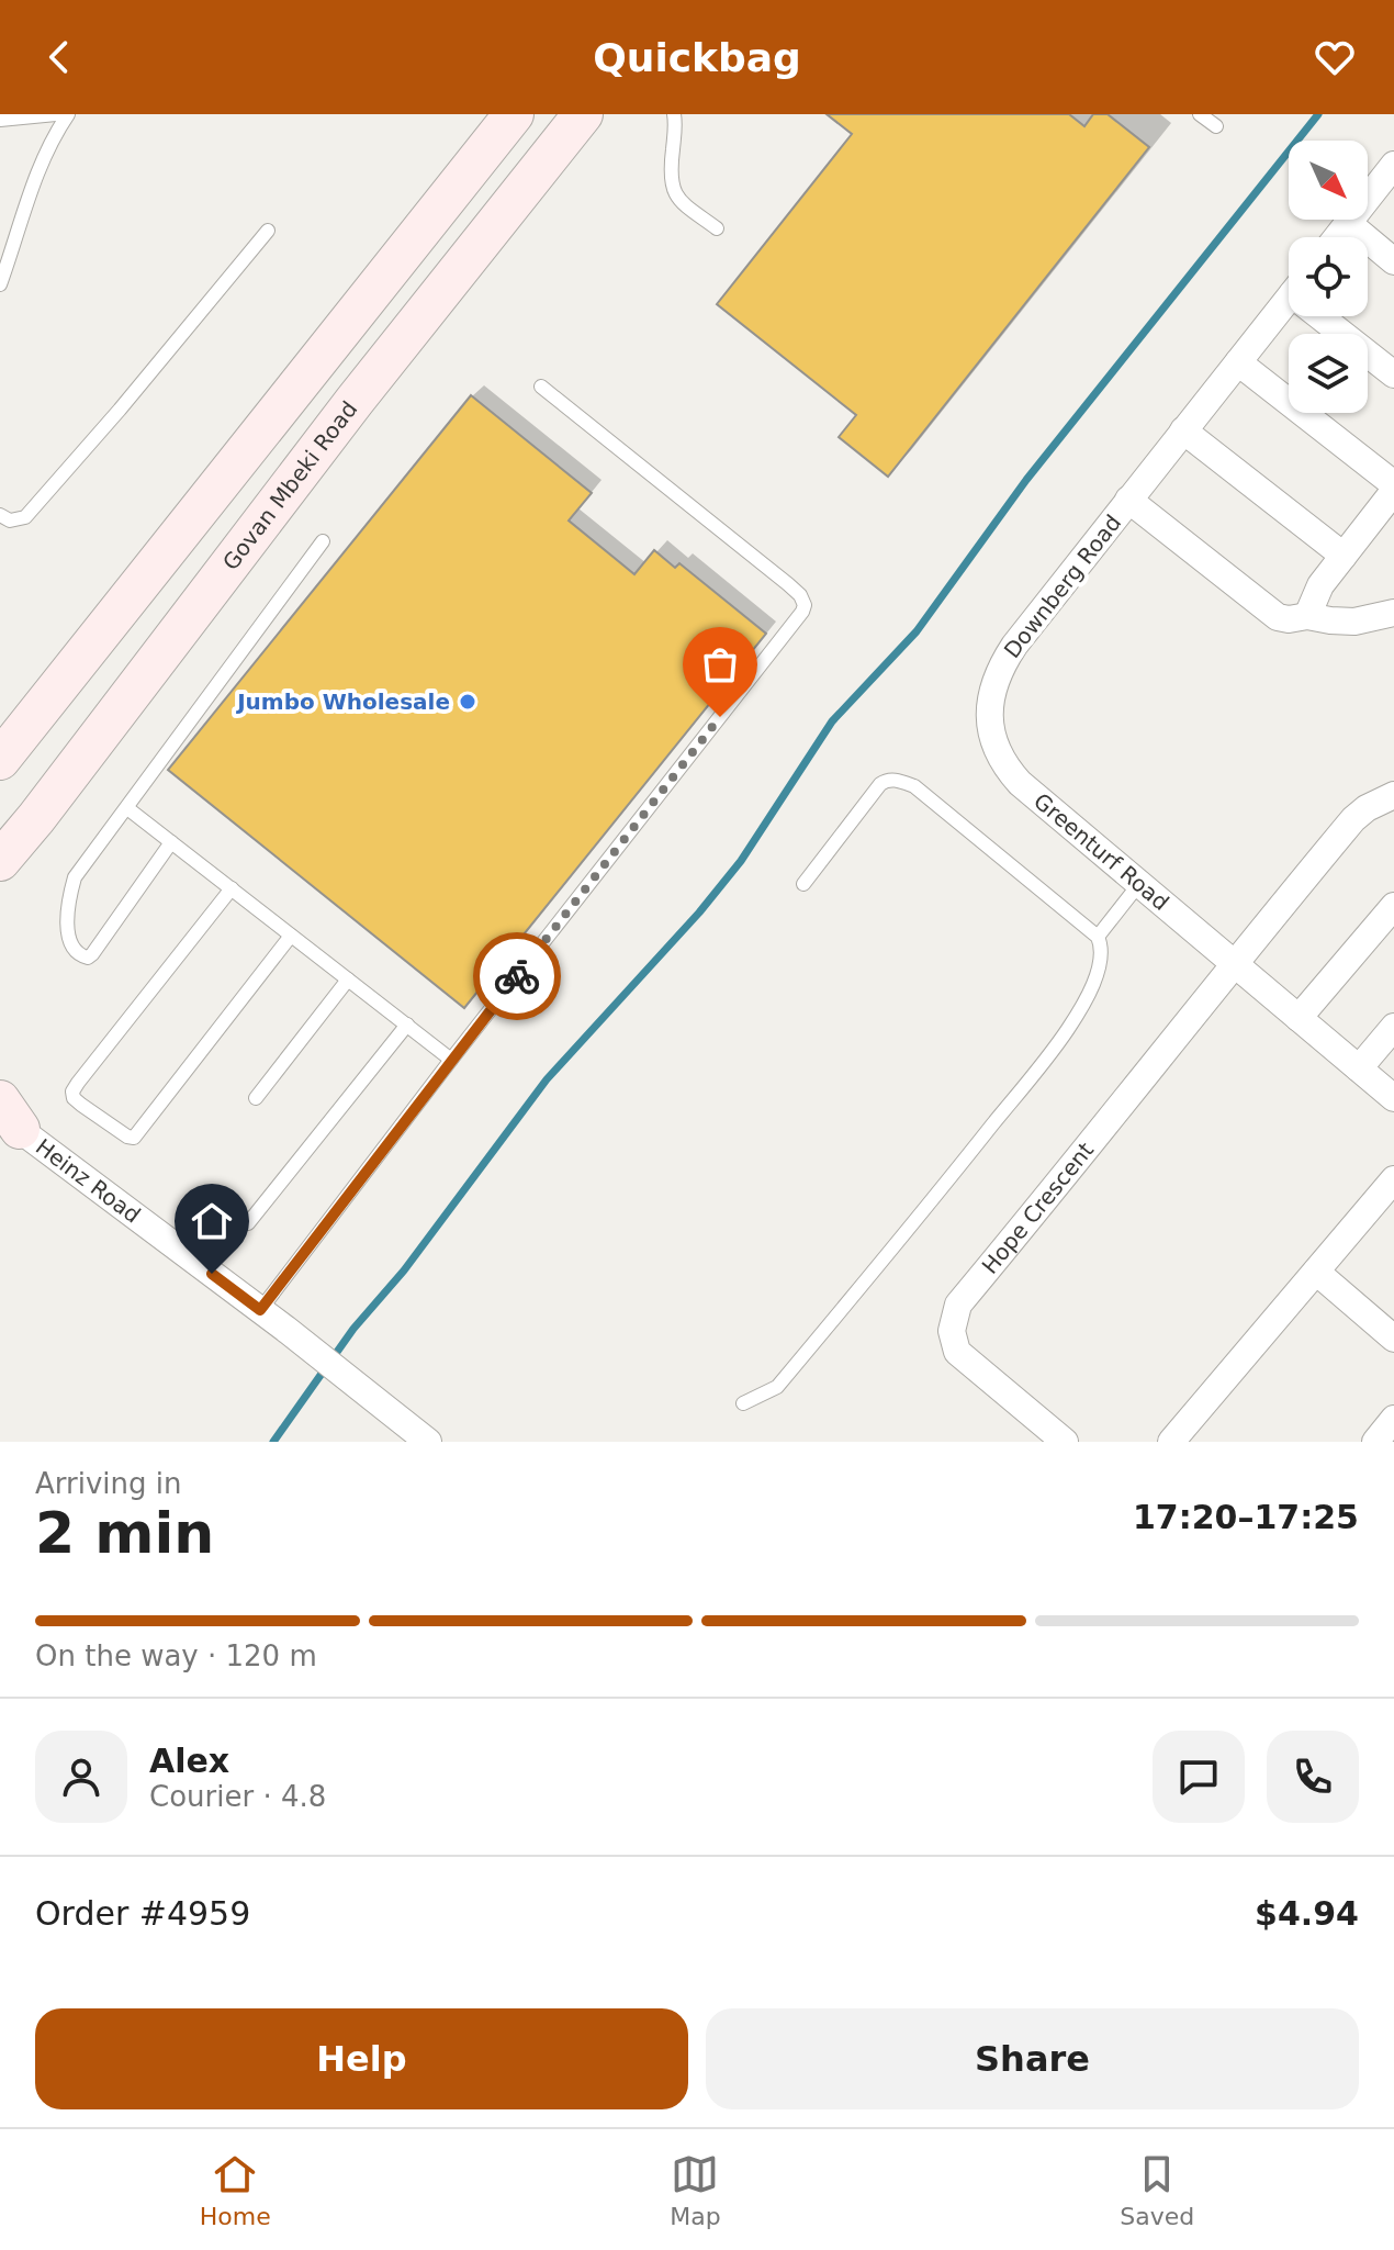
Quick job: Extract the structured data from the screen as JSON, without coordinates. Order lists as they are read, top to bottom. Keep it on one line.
{"streets":{"main road":["Govan Mbeki Road"],"street":["Downberg Road","Greenturf Road","Heinz Road","Hope Crescent"]},"crossings":[["Downberg Road","Greenturf Road"],["Greenturf Road","Hope Crescent"]],"places":["Jumbo Wholesale"],"north":"bottom right","page":{"header":"Quickbag","heading":["2 min","Arriving in","17:20–17:25"],"panel":["Alex","Courier · 4.8","Order #4959","$4.94"],"bar":"On the way · 120 m","buttons":["Help","Share"],"tabs":["Home","Map","Saved"]}}
